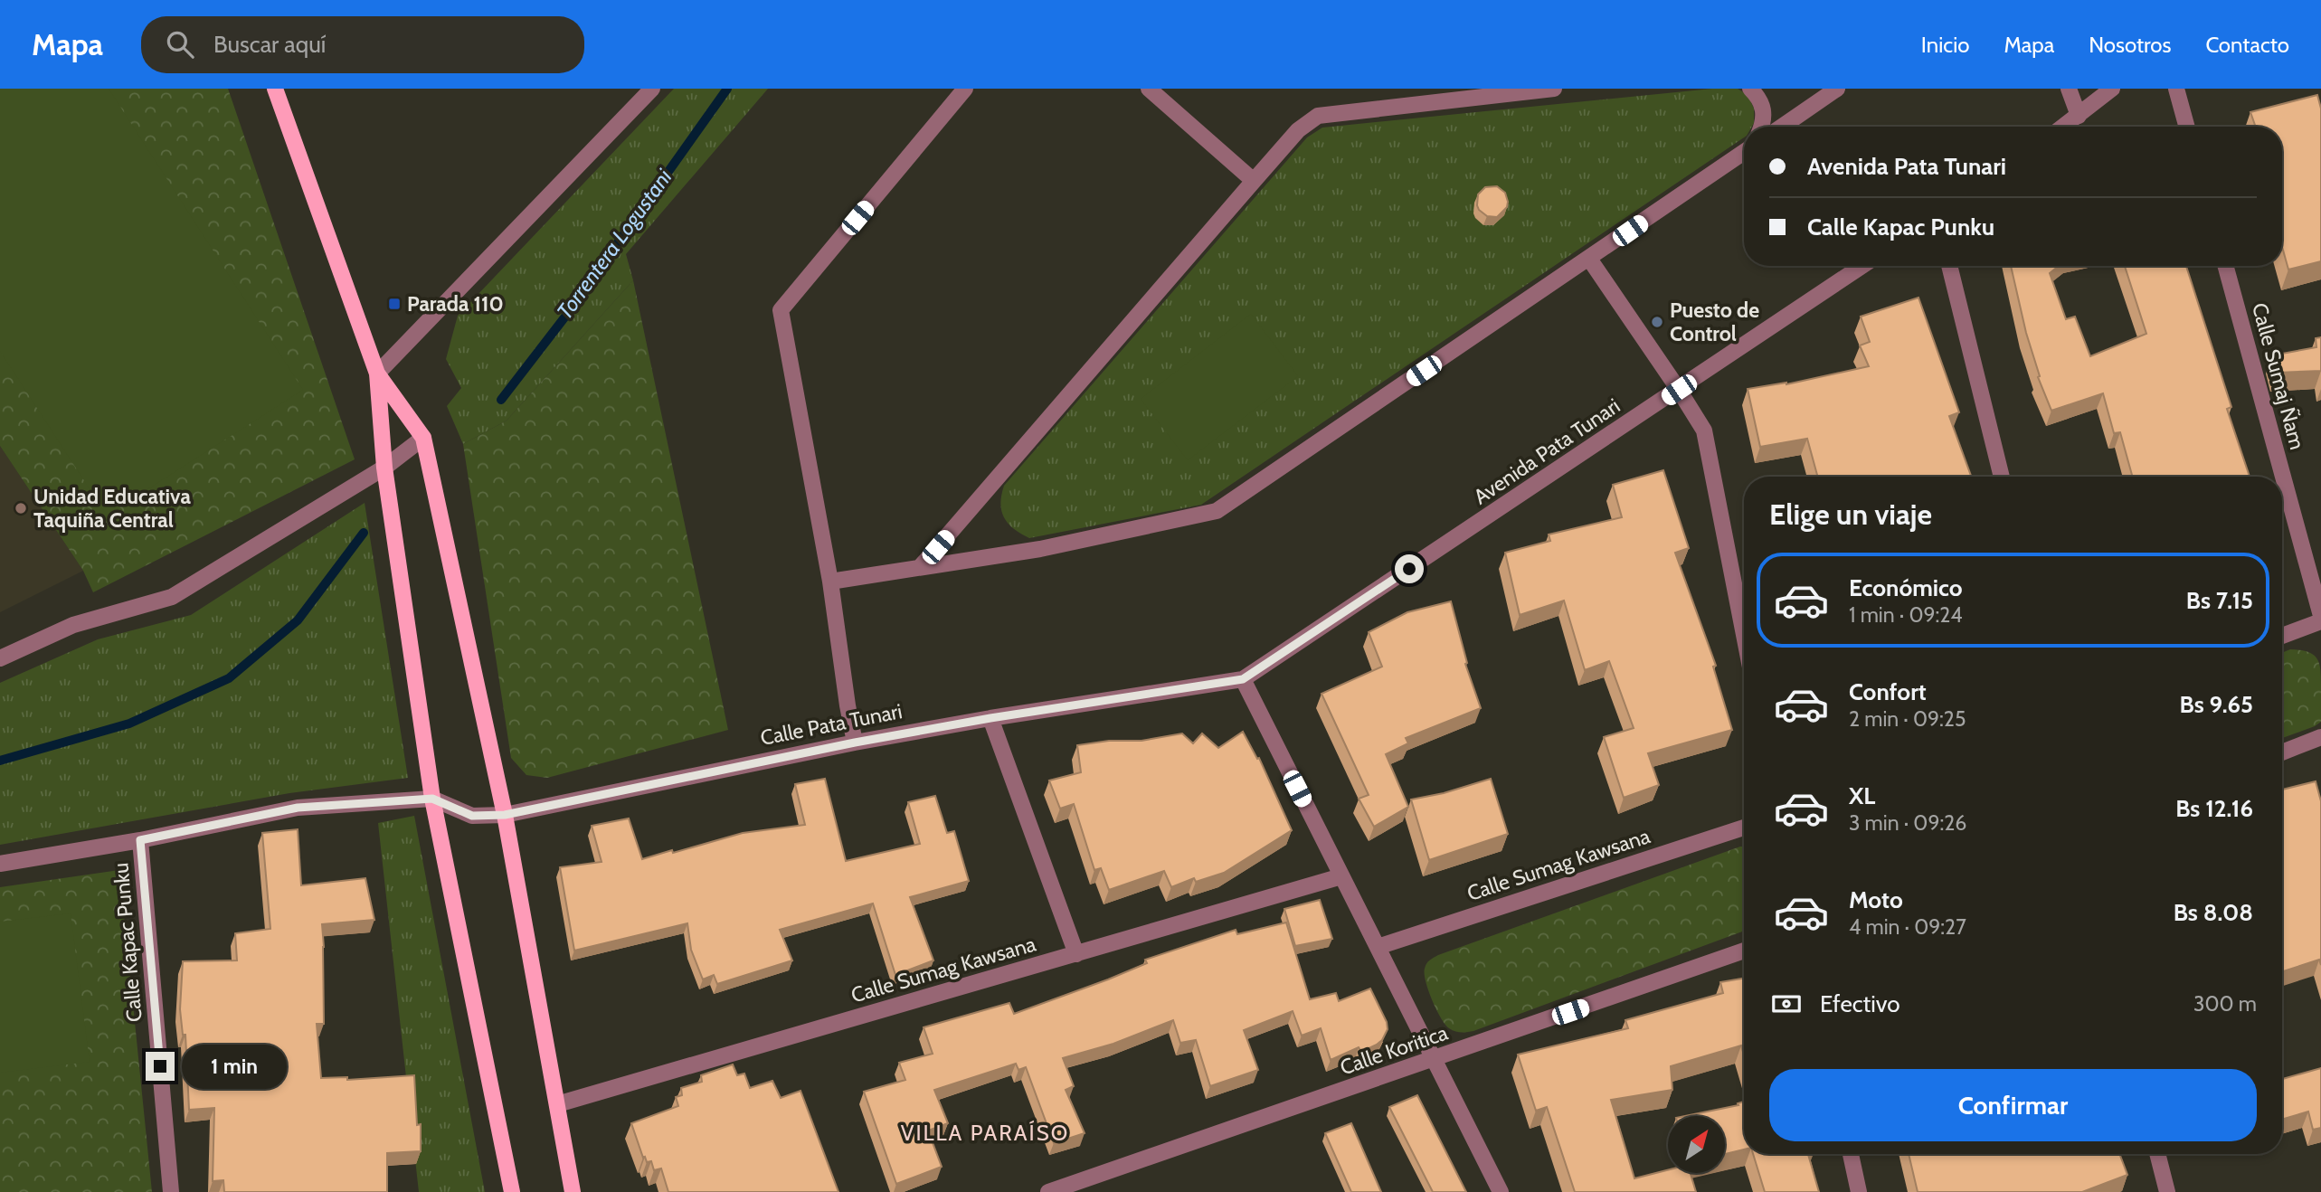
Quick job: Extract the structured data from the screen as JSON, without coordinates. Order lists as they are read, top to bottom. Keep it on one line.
{"streets":{"street":["Calle Sumaj Ñam","Avenida Pata Tunari","Calle Pata Tunari","Calle Sumag Kawsana","Calle Kapac Punku","Calle Koritica"]},"crossings":[["Avenida Pata Tunari","Calle Pata Tunari"]],"districts":["VILLA PARAÍSO"],"water":["Torrentera Logustani"],"places":{"transit":["Parada 110"],"other":["Puesto de Control","Unidad Educativa Taquiña Central"]},"north":"top right","page":{"header":"Mapa","search":"Buscar aquí","nav":["Inicio","Mapa","Nosotros","Contacto"],"banner":["Avenida Pata Tunari","Calle Kapac Punku"],"heading":"Elige un viaje","list":[{"name":"Económico","note":"1 min · 09:24","value":"Bs 7.15"},{"name":"Confort","note":"2 min · 09:25","value":"Bs 9.65"},{"name":"XL","note":"3 min · 09:26","value":"Bs 12.16"},{"name":"Moto","note":"4 min · 09:27","value":"Bs 8.08"}],"pay":["Efectivo","300 m"],"bubble":"1 min","buttons":"Confirmar"}}
